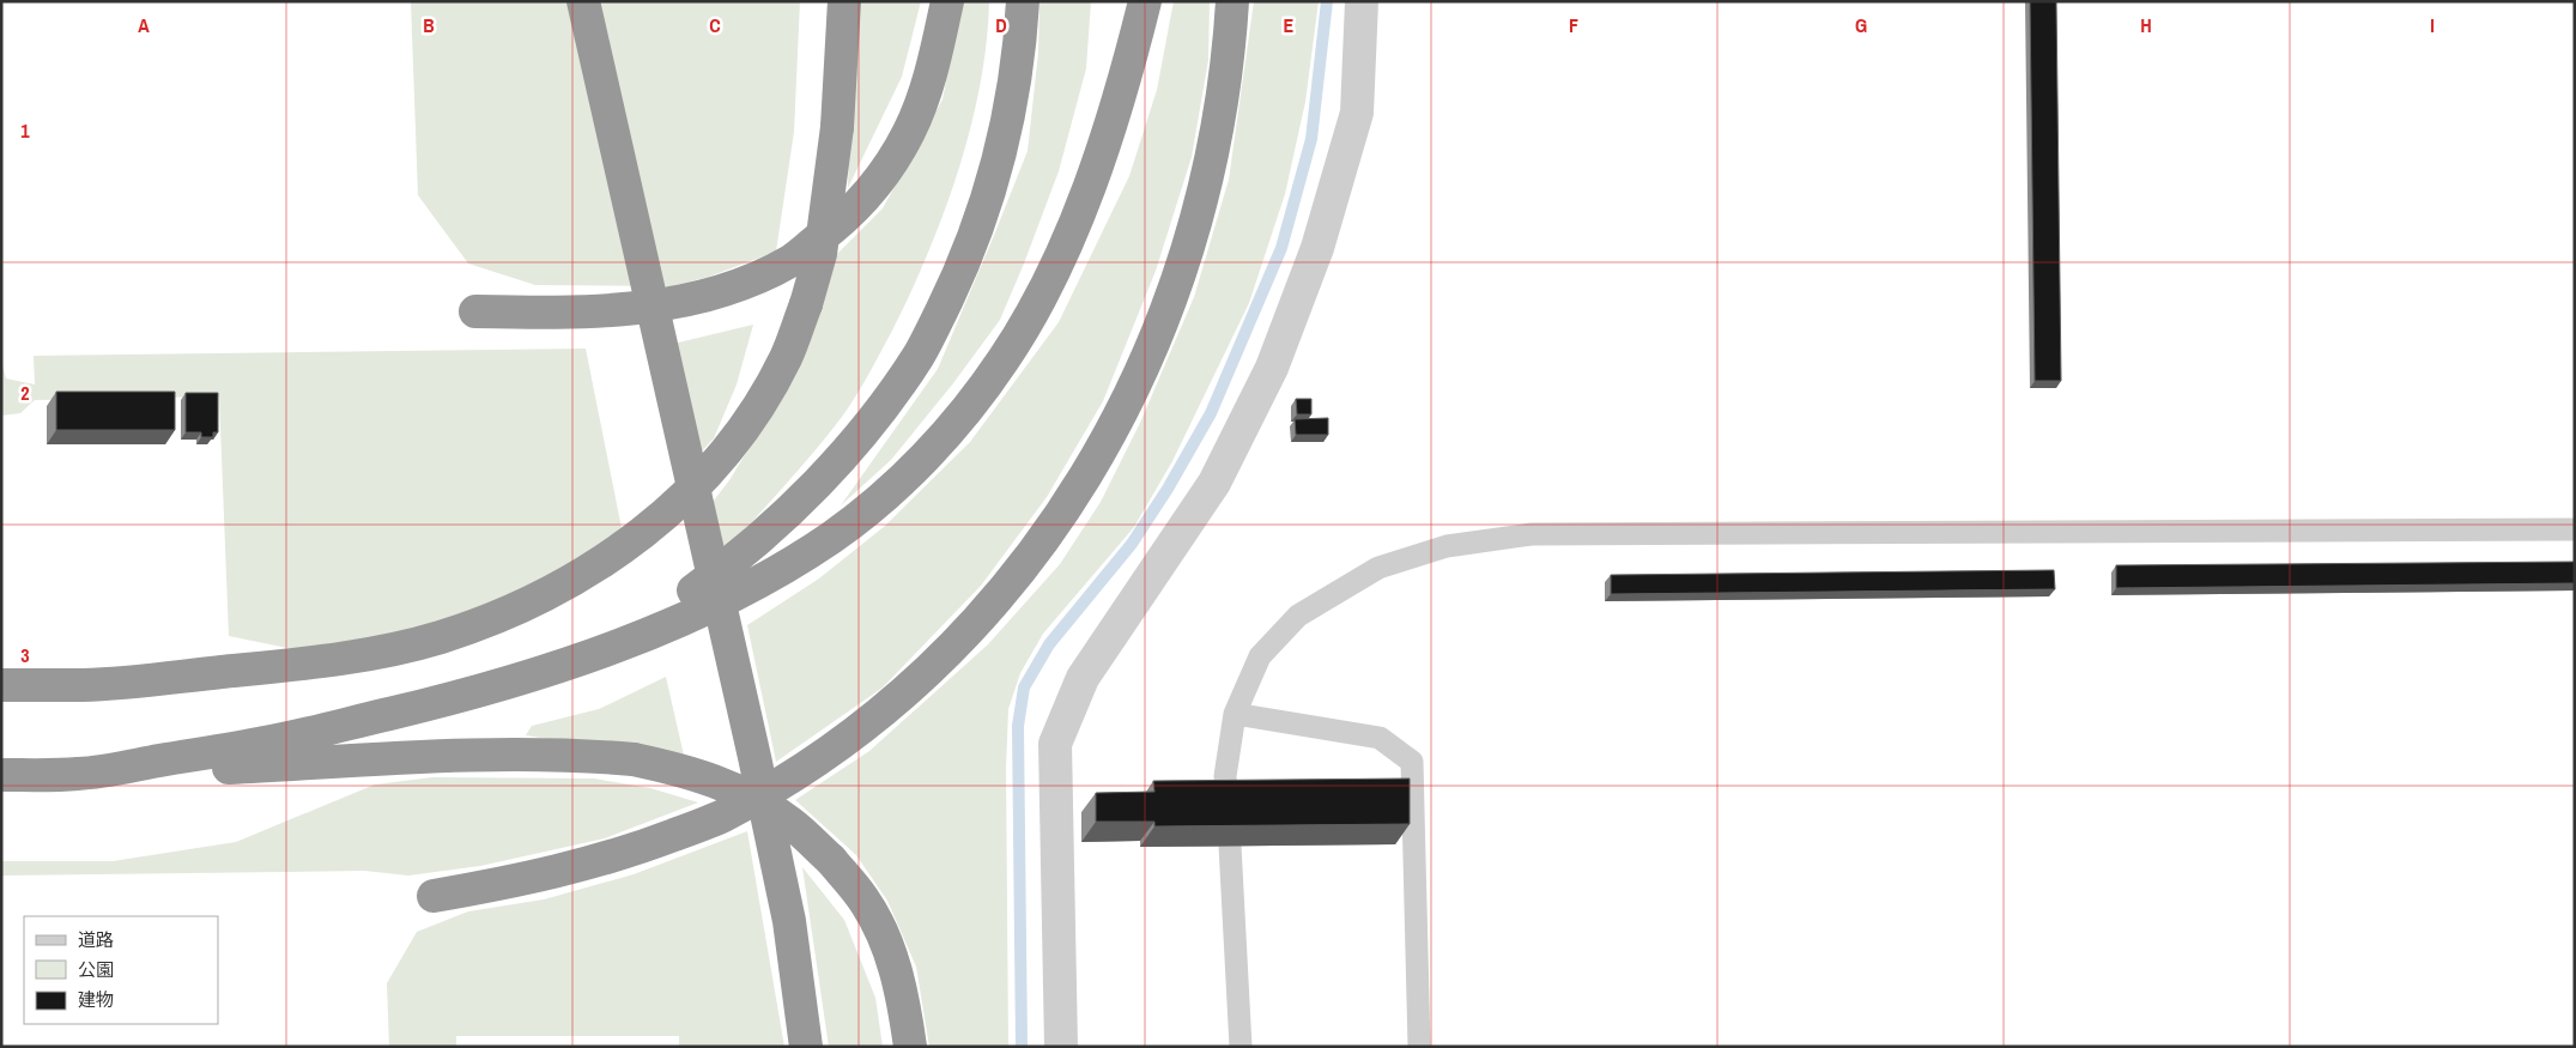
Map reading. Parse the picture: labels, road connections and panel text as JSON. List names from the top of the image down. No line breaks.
{"legend":["道路","公園","建物"],"grid":{"columns":["A","B","C","D","E","F","G","H","I"],"rows":["1","2","3"]}}
